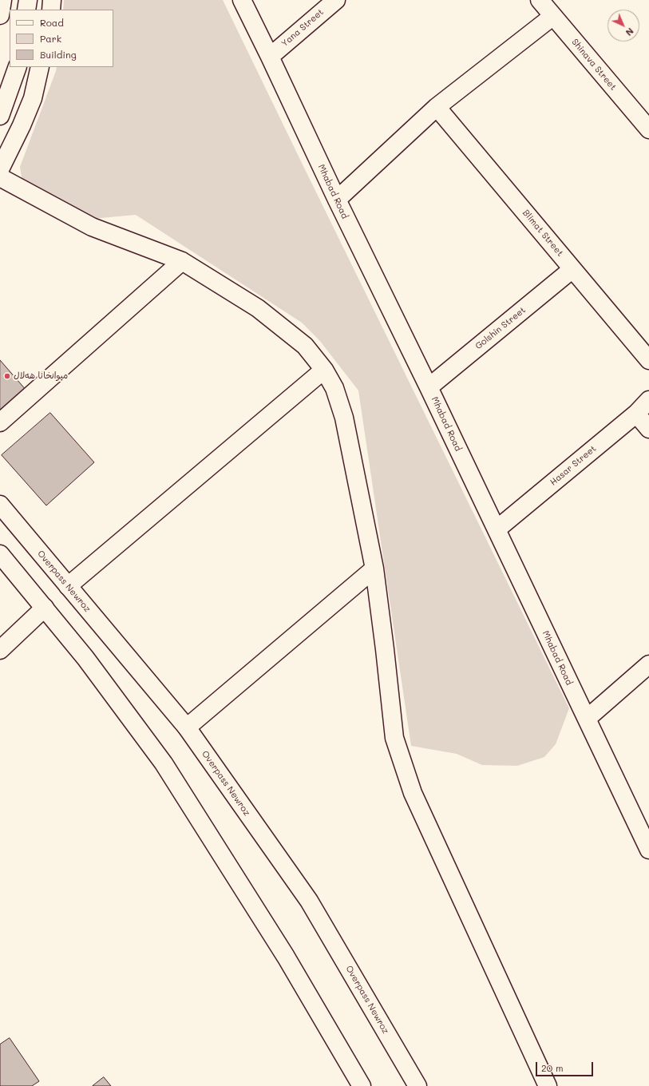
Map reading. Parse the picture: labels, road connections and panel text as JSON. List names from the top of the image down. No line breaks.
{"streets":{"street":["Yana Street","Shinava Street","Mhabad Road","Blimat Street","Golshin Street","Hasar Street","Overpass Newroz"]},"crossings":[["Yana Street","Mhabad Road"],["Mhabad Road","Golshin Street"],["Mhabad Road","Hasar Street"],["Blimat Street","Golshin Street"]],"places":["میوانخانا هەلال"],"legend":["Road","Park","Building"],"scale_bar":"20 m","north":"bottom right"}
